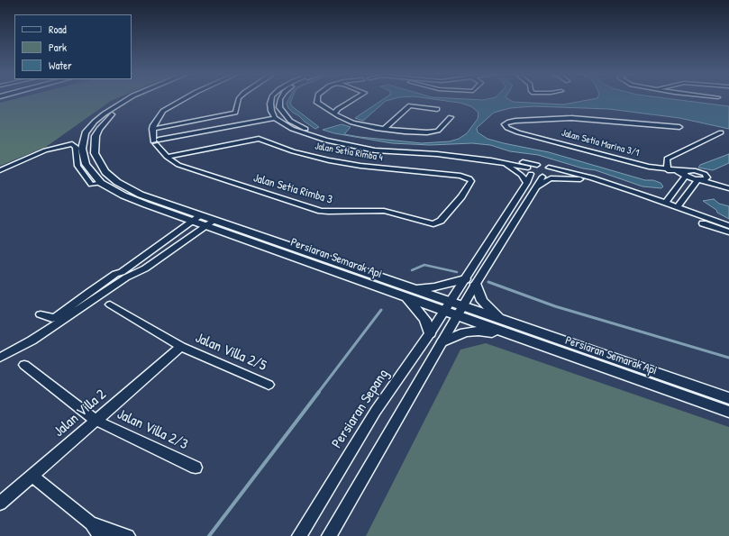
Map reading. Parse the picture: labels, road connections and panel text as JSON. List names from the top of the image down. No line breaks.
{"streets":{"main road":["Persiaran Semarak Api"],"street":["Jalan Setia Marina 3/1","Jalan Setia Rimba 4","Jalan Setia Rimba 3","Jalan Villa 2/5","Persiaran Sepang","Jalan Villa 2","Jalan Villa 2/3"]},"crossings":[["Jalan Setia Rimba 4","Jalan Setia Rimba 3"],["Persiaran Semarak Api","Persiaran Sepang"],["Jalan Villa 2/5","Jalan Villa 2"],["Jalan Villa 2","Jalan Villa 2/3"]],"legend":["Road","Park","Water"]}
